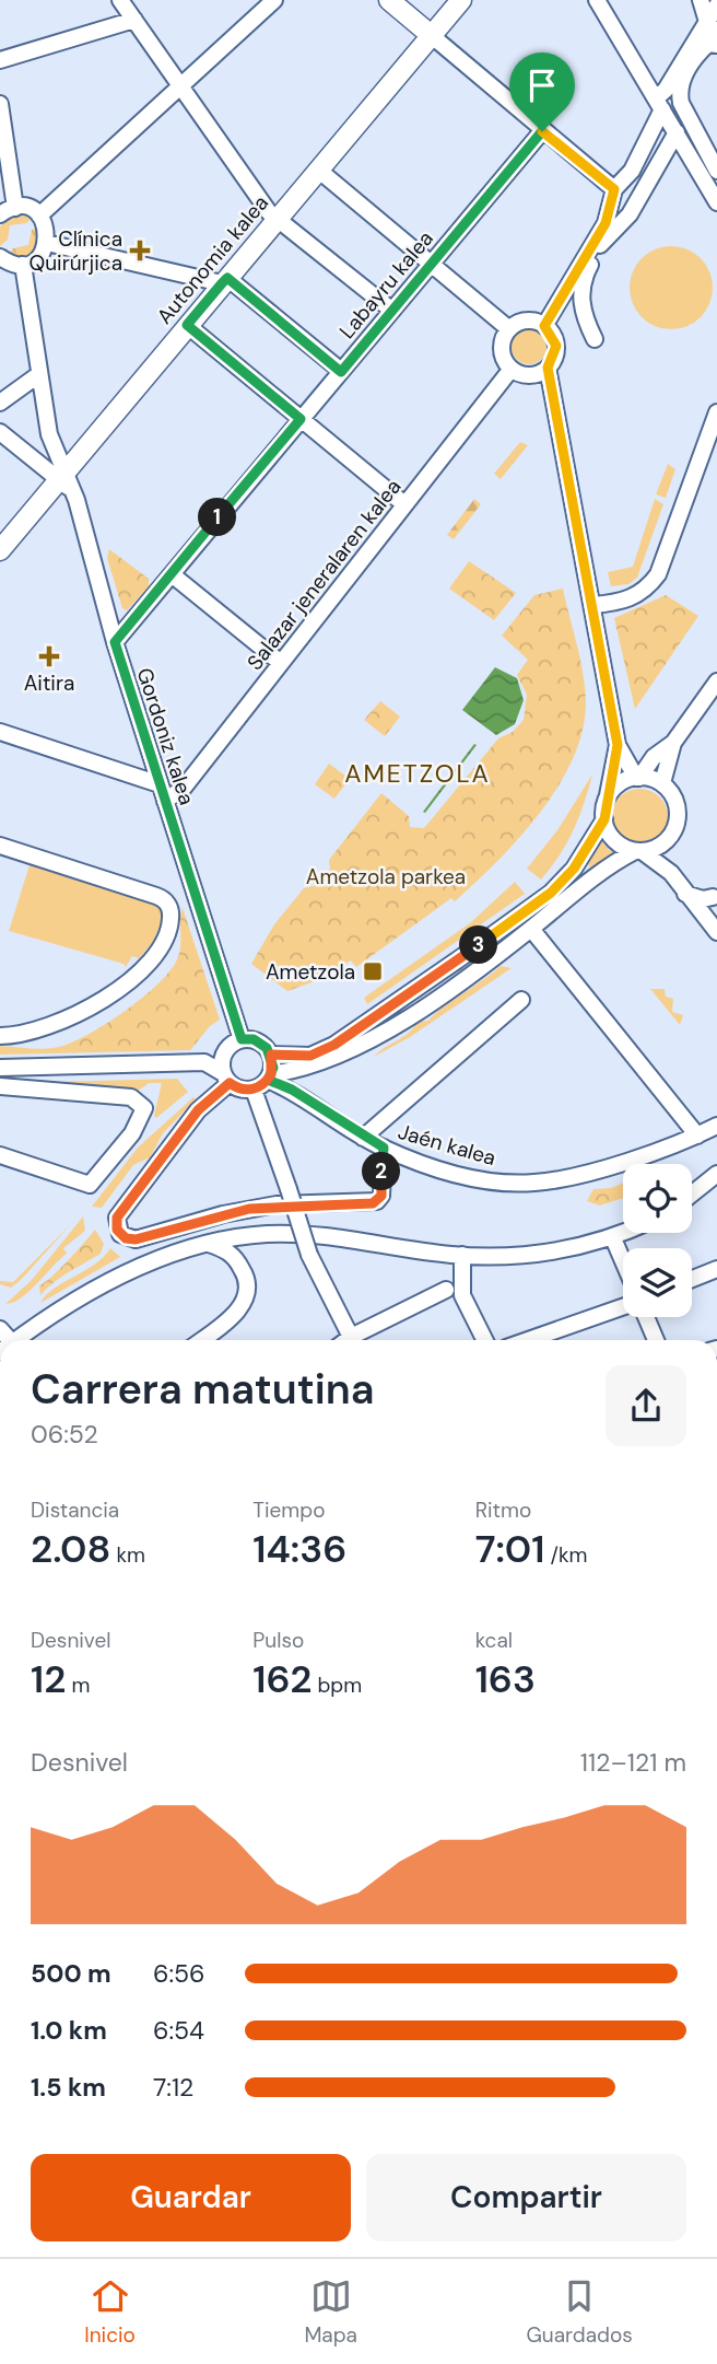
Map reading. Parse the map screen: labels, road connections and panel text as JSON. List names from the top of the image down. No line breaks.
{"streets":{"main road":["Autonomia kalea"],"street":["Labayru kalea","Salazar jeneralaren kalea","Gordoniz kalea","Jaén kalea"]},"crossings":[["Autonomia kalea","Gordoniz kalea"],["Labayru kalea","Gordoniz kalea"],["Salazar jeneralaren kalea","Gordoniz kalea"],["Gordoniz kalea","Jaén kalea"]],"districts":["AMETZOLA"],"parks":["Ametzola parkea"],"places":{"health":["Clínica Quirúrjica","Aitira"],"transit":["Ametzola"]},"page":{"pins":["1","3","2"],"heading":["Carrera matutina","06:52"],"stats":[["Distancia","2.08 km"],["Tiempo","14:36"],["Ritmo","7:01 /km"],["Desnivel","12 m"],["Pulso","162 bpm"],["kcal","163"]],"chart":["Desnivel","112–121 m"],"list":[{"name":"500 m","note":"6:56"},{"name":"1.0 km","note":"6:54"},{"name":"1.5 km","note":"7:12"}],"buttons":["Guardar","Compartir"],"tabs":["Inicio","Mapa","Guardados"]}}
